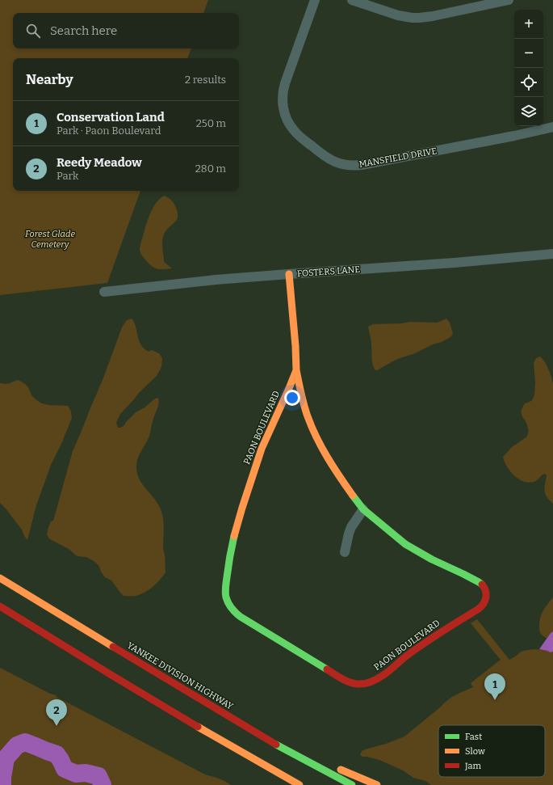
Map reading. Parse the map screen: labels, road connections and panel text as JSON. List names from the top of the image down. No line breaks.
{"streets":{"main road":["PAON BOULEVARD","YANKEE DIVISION HIGHWAY"],"street":["MANSFIELD DRIVE","FOSTERS LANE"]},"crossings":[["FOSTERS LANE","PAON BOULEVARD"]],"parks":["Forest Glade Cemetery"],"legend":["Fast","Slow","Jam"],"page":{"map_buttons":["+","−"],"search":"Search here","heading":["Nearby","2 results"],"list":[{"mark":"1","name":"Conservation Land","note":"Park · Paon Boulevard","value":"250 m"},{"mark":"2","name":"Reedy Meadow","note":"Park","value":"280 m"}],"pins":["1","2"]}}
